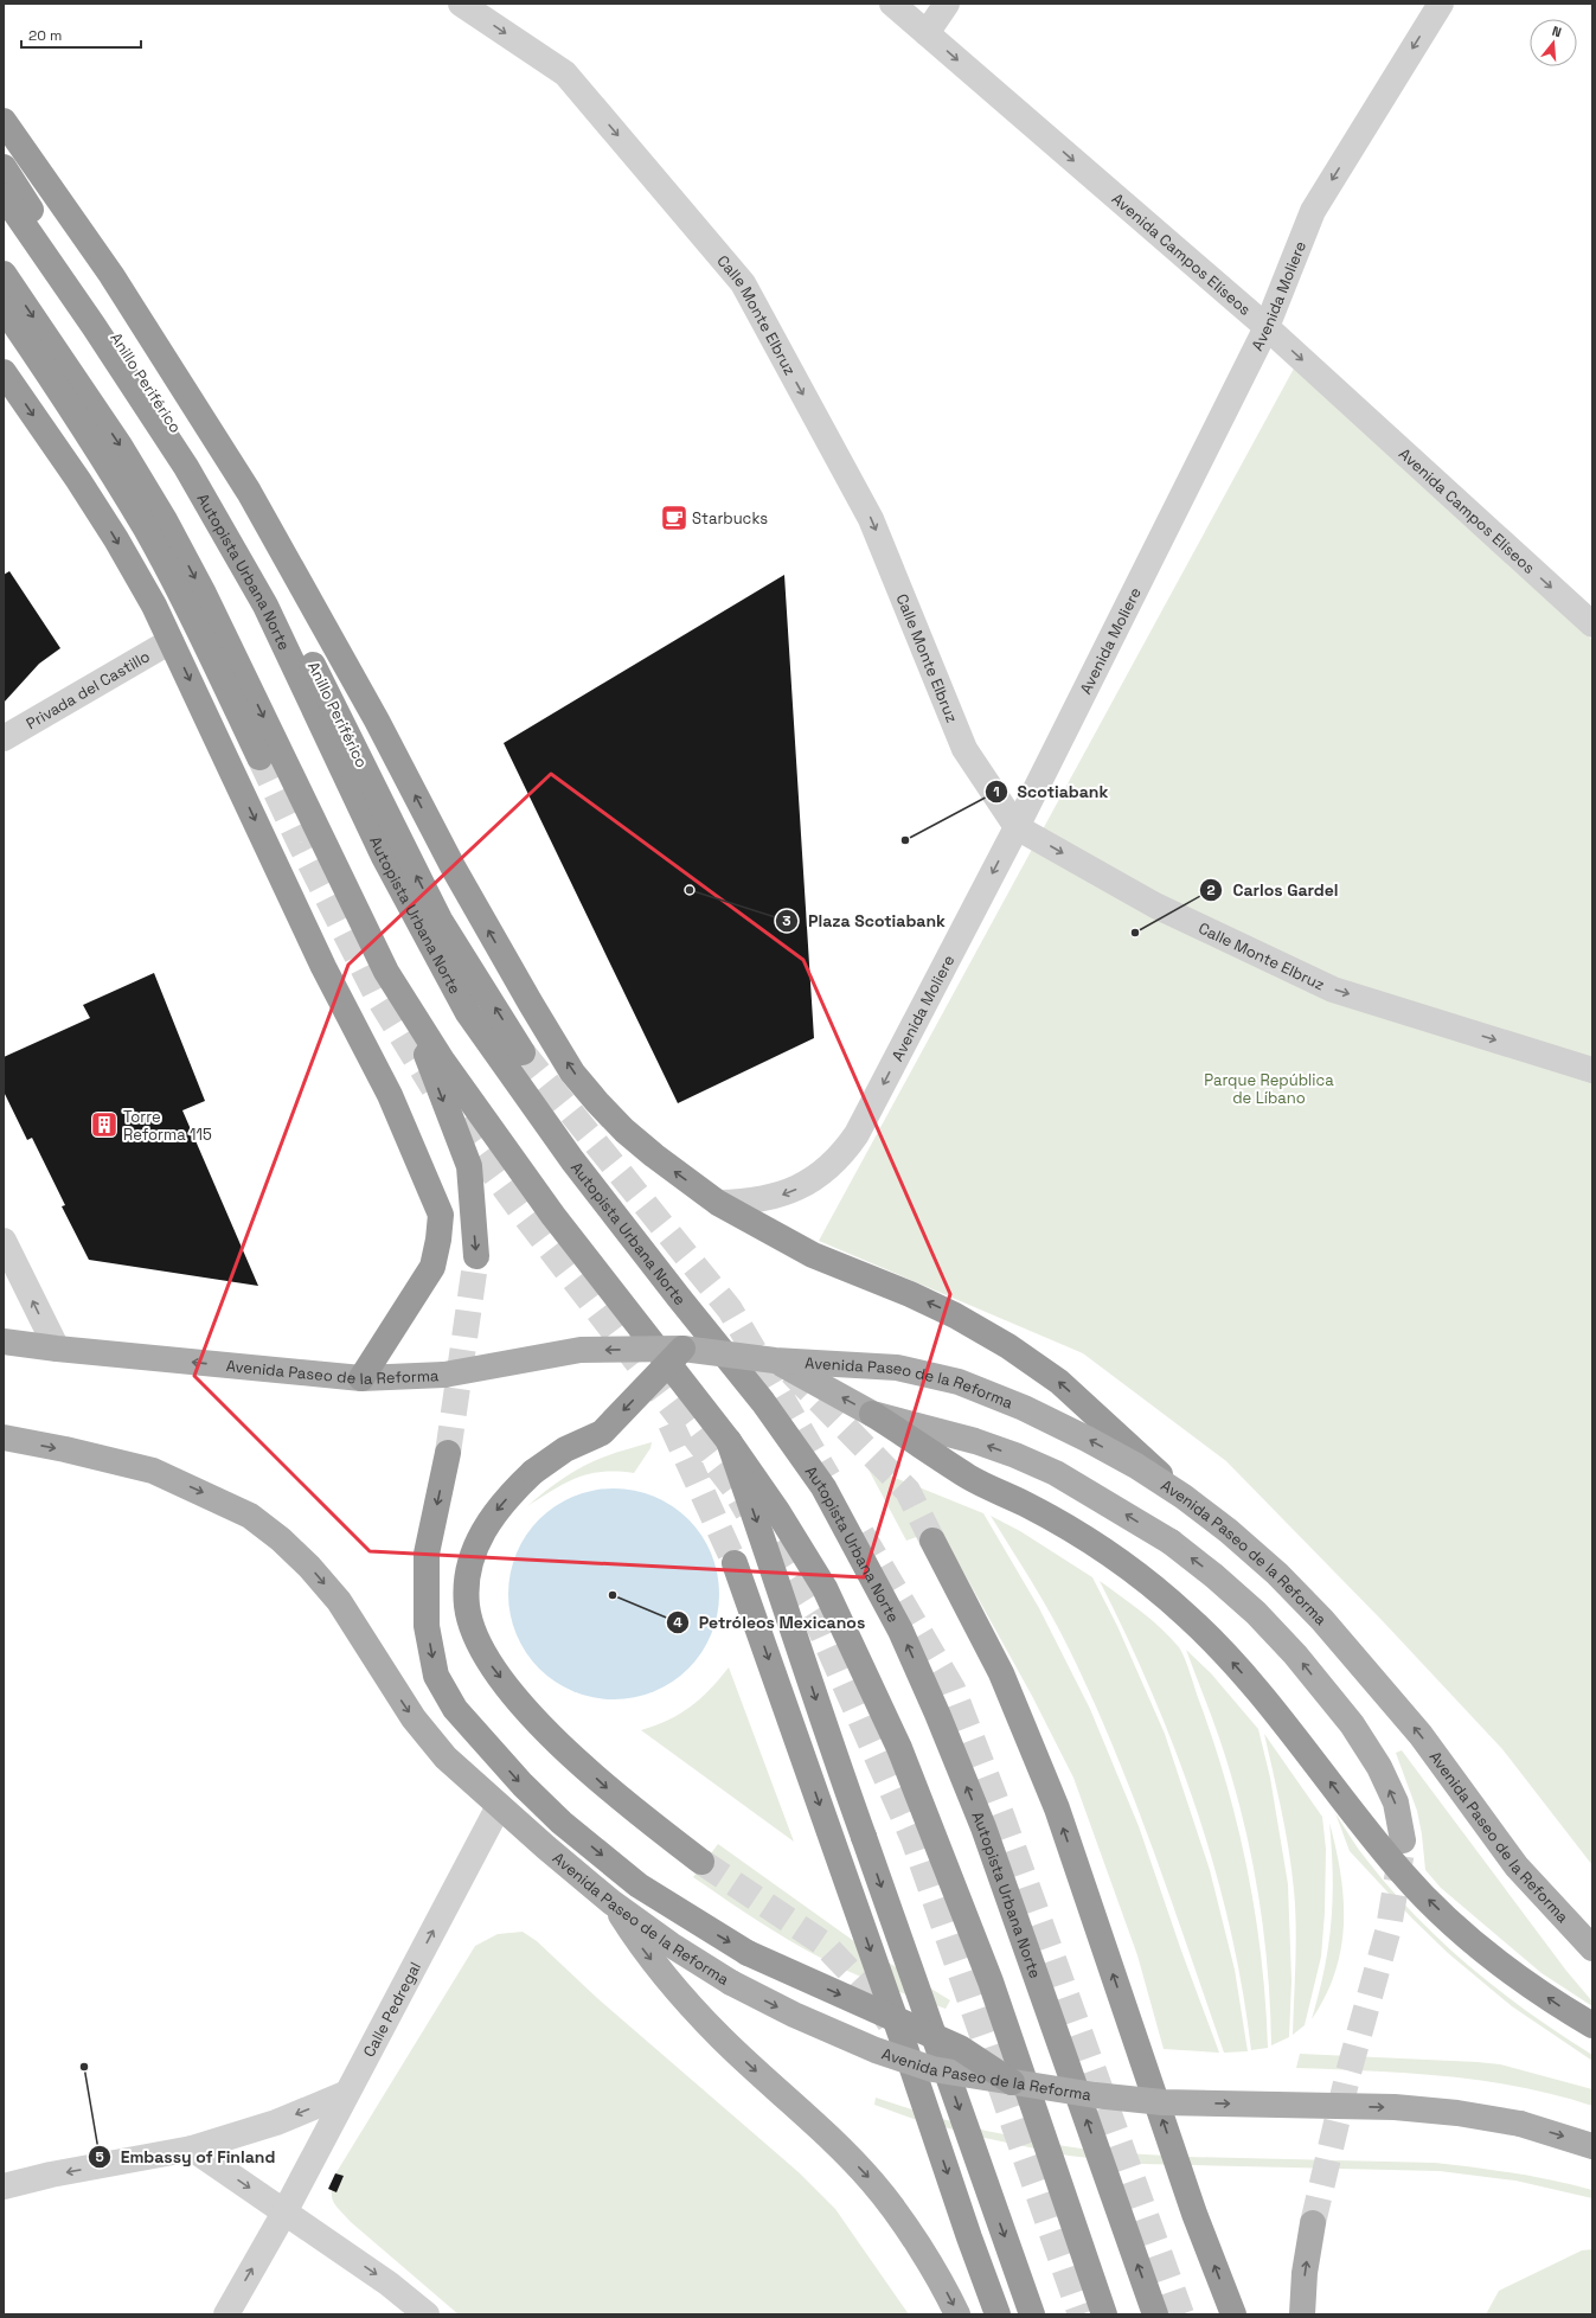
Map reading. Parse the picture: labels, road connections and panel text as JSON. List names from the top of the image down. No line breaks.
{"streets":{"highway":["Anillo Periférico","Autopista Urbana Norte"],"main road":["Avenida Paseo de la Reforma"],"street":["Avenida Campos Elíseos","Avenida Moliere","Calle Monte Elbruz","Privada del Castillo","Calle Pedregal"]},"crossings":[["Avenida Campos Elíseos","Avenida Moliere"],["Avenida Moliere","Calle Monte Elbruz"],["Avenida Paseo de la Reforma","Calle Pedregal"]],"one_way":["Avenida Campos Elíseos","Avenida Moliere","Calle Monte Elbruz","Calle Pedregal"],"parks":["Parque República de Líbano"],"places":{"cafe":["Starbucks"],"other":["Scotiabank","Plaza Scotiabank","Carlos Gardel","Petróleos Mexicanos","Embassy of Finland"],"building":["Torre Reforma 115"]},"scale_bar":"20 m","north":"top"}
